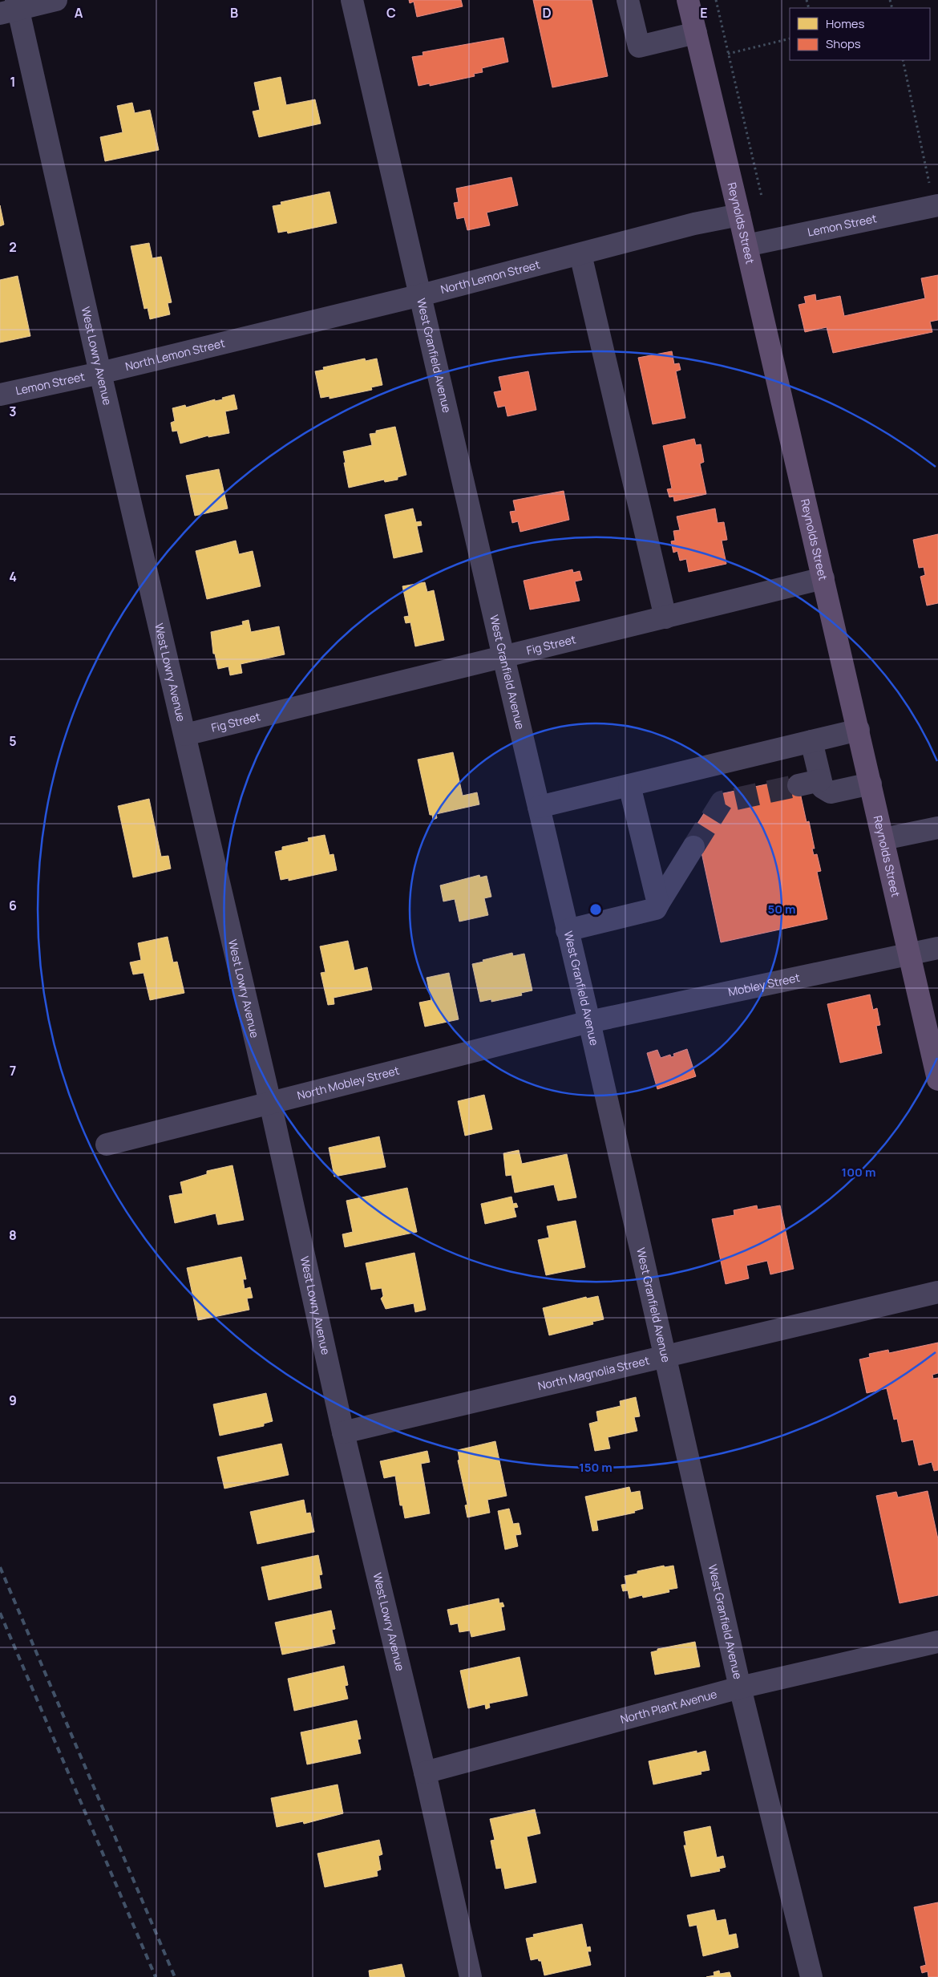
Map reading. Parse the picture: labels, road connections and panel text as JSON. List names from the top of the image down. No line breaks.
{"streets":{"main road":["Reynolds Street"],"street":["Lemon Street","North Lemon Street","West Lowry Avenue","West Granfield Avenue","Fig Street","Mobley Street","North Mobley Street","North Magnolia Street","North Plant Avenue"]},"crossings":[["Reynolds Street","Lemon Street"],["Reynolds Street","North Lemon Street"],["Reynolds Street","Fig Street"],["Reynolds Street","Mobley Street"],["Lemon Street","North Lemon Street"],["Lemon Street","West Lowry Avenue"],["North Lemon Street","West Lowry Avenue"],["North Lemon Street","West Granfield Avenue"],["West Lowry Avenue","Fig Street"],["West Lowry Avenue","North Mobley Street"],["West Lowry Avenue","North Magnolia Street"],["West Lowry Avenue","North Plant Avenue"],["West Granfield Avenue","Fig Street"],["West Granfield Avenue","Mobley Street"],["West Granfield Avenue","North Mobley Street"],["West Granfield Avenue","North Magnolia Street"],["West Granfield Avenue","North Plant Avenue"],["Mobley Street","North Mobley Street"]],"legend":["Homes","Shops"],"grid":{"columns":["A","B","C","D","E"],"rows":["1","2","3","4","5","6","7","8","9"]},"rings":["50 m","100 m","150 m"]}
